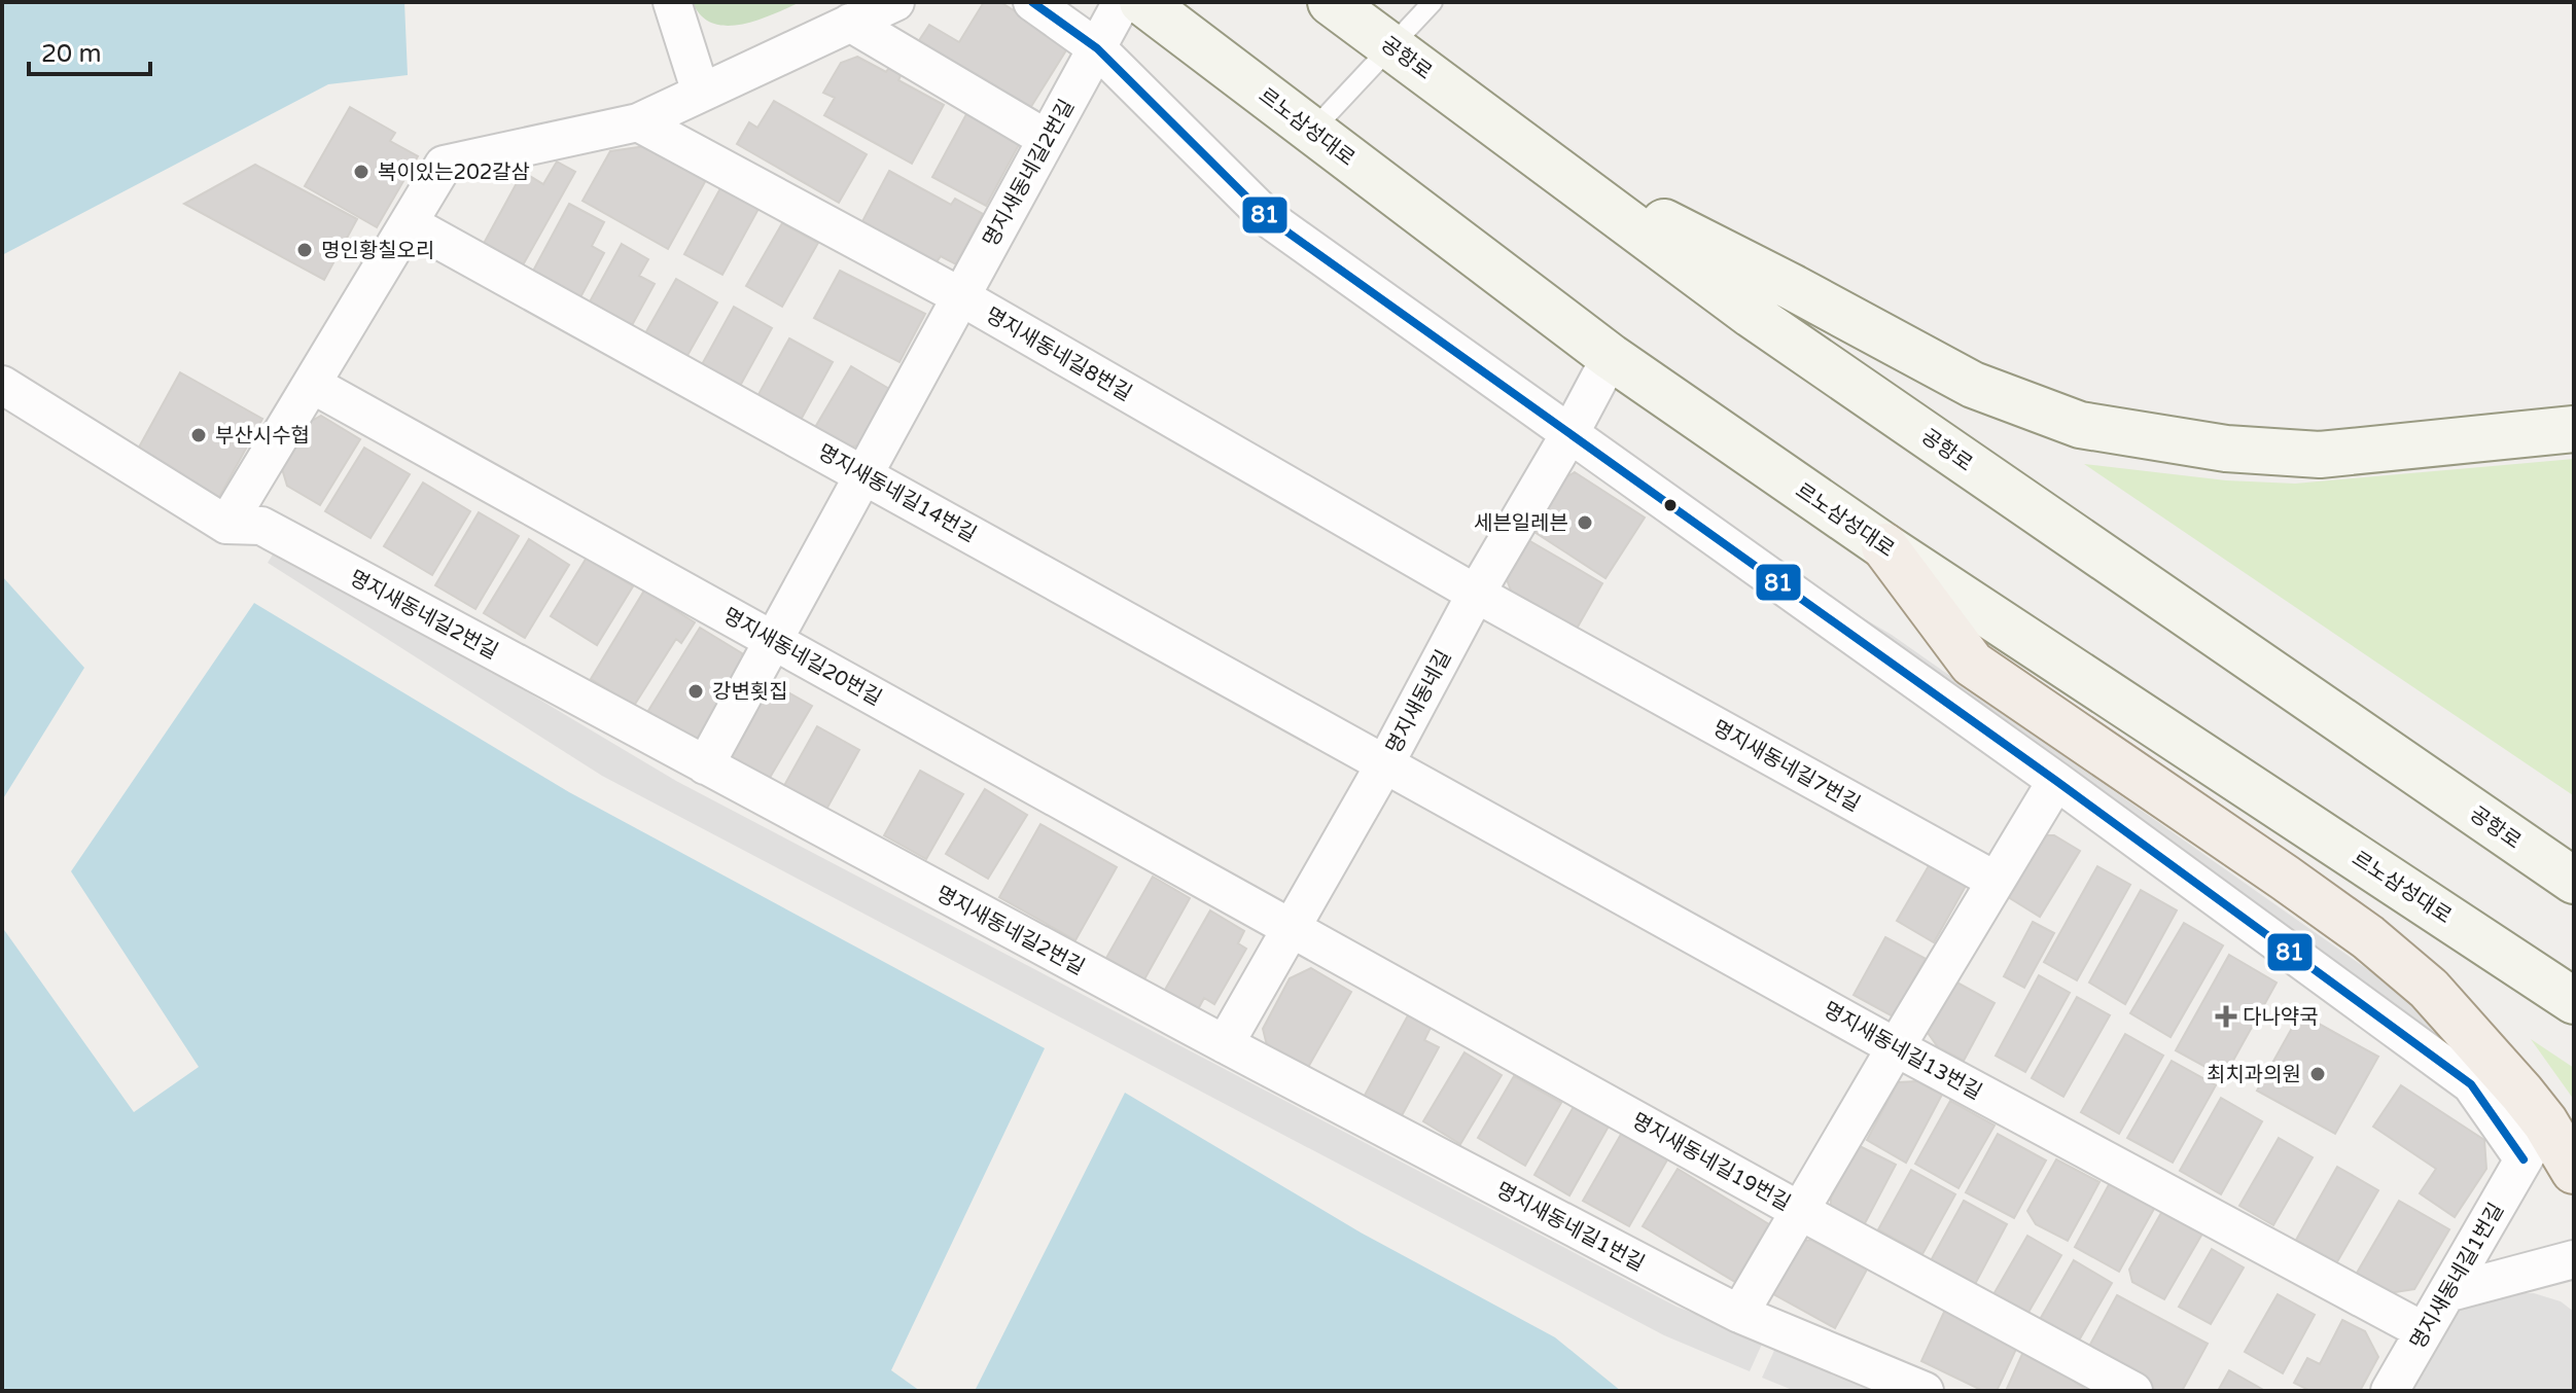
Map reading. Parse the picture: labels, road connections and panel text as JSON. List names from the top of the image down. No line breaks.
{"streets":{"main road":["공항로","르노삼성대로"],"street":["명지새동네길2번길","명지새동네길8번길","명지새동네길14번길","명지새동네길20번길","명지새동네길","명지새동네길7번길","명지새동네길13번길","명지새동네길19번길","명지새동네길1번길"]},"crossings":[["르노삼성대로","명지새동네길"],["명지새동네길2번길","명지새동네길8번길"],["명지새동네길2번길","명지새동네길14번길"],["명지새동네길2번길","명지새동네길20번길"],["명지새동네길2번길","명지새동네길"],["명지새동네길2번길","명지새동네길1번길"],["명지새동네길8번길","명지새동네길"],["명지새동네길8번길","명지새동네길7번길"],["명지새동네길14번길","명지새동네길"],["명지새동네길14번길","명지새동네길13번길"],["명지새동네길20번길","명지새동네길"],["명지새동네길20번길","명지새동네길19번길"],["명지새동네길","명지새동네길7번길"],["명지새동네길","명지새동네길13번길"],["명지새동네길","명지새동네길19번길"],["명지새동네길","명지새동네길1번길"],["명지새동네길13번길","명지새동네길1번길"]],"places":{"other":["복이있는202갈삼","명인황칠오리","부산시수협","세븐일레븐","강변횟집","최치과의원"],"health":["다나약국"]},"lines":["transit line 81"],"scale_bar":"20 m"}
